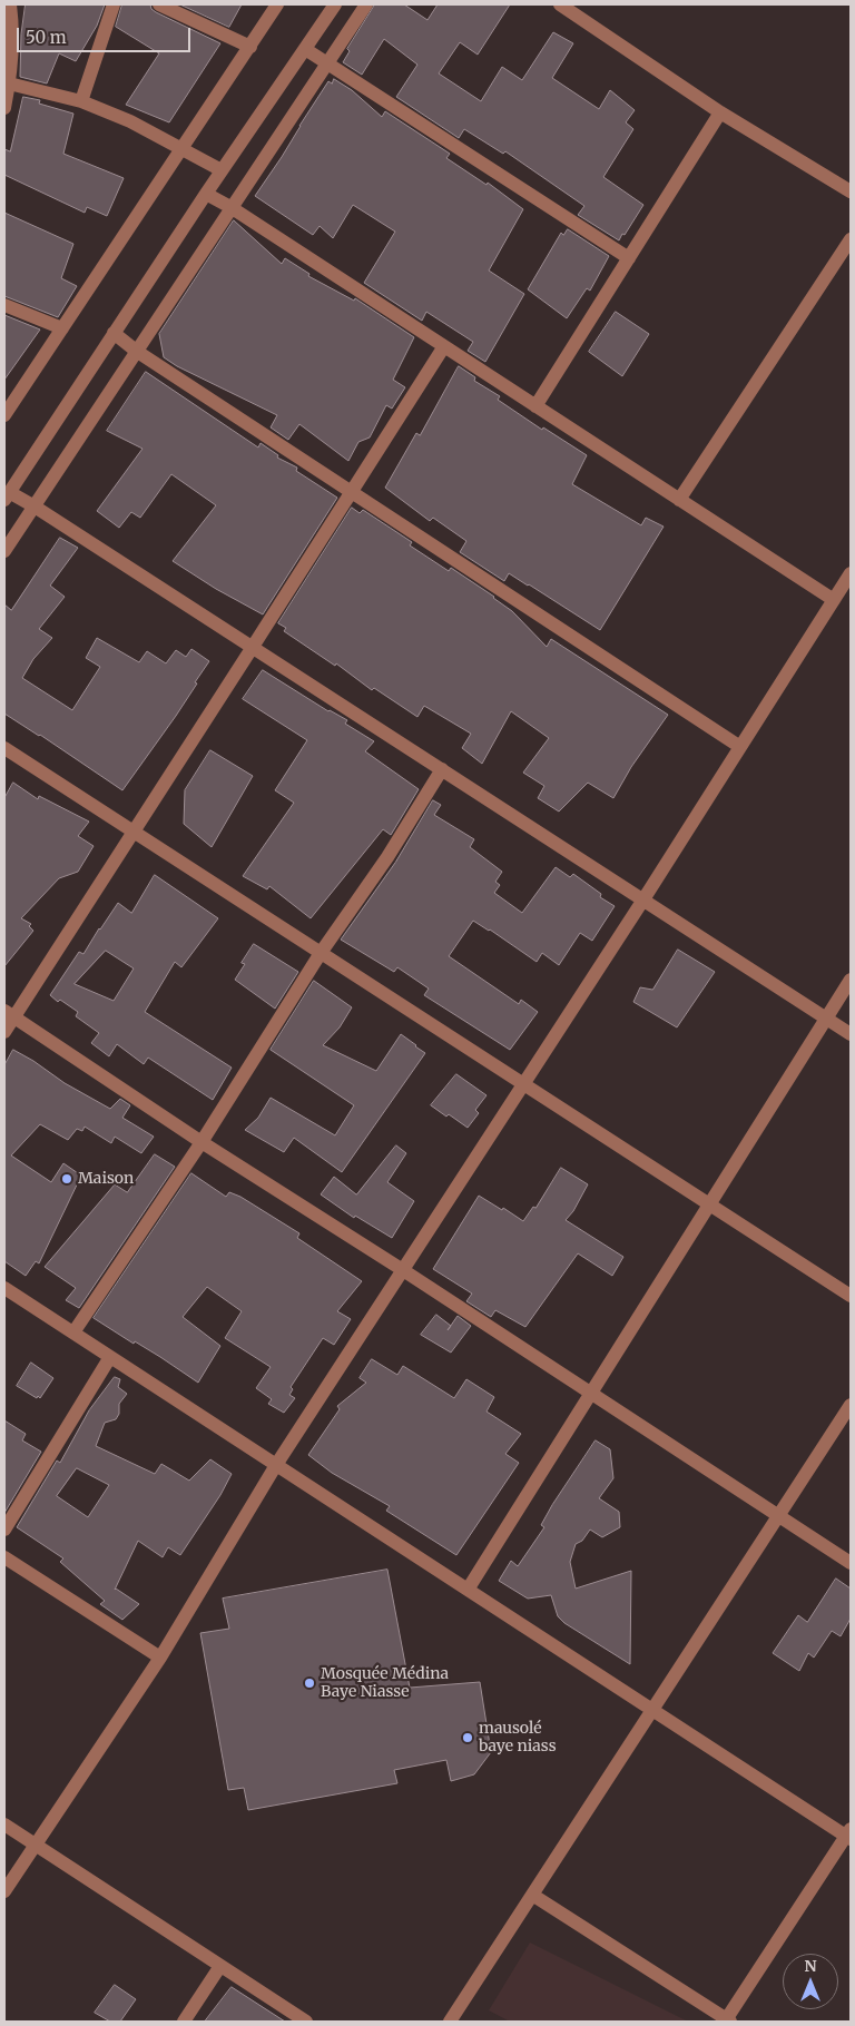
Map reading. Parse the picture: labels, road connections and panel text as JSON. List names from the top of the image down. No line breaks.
{"places":["Maison","Mosquée Médina Baye Niasse","mausolé baye niass"],"scale_bar":"50 m","north":"top"}
